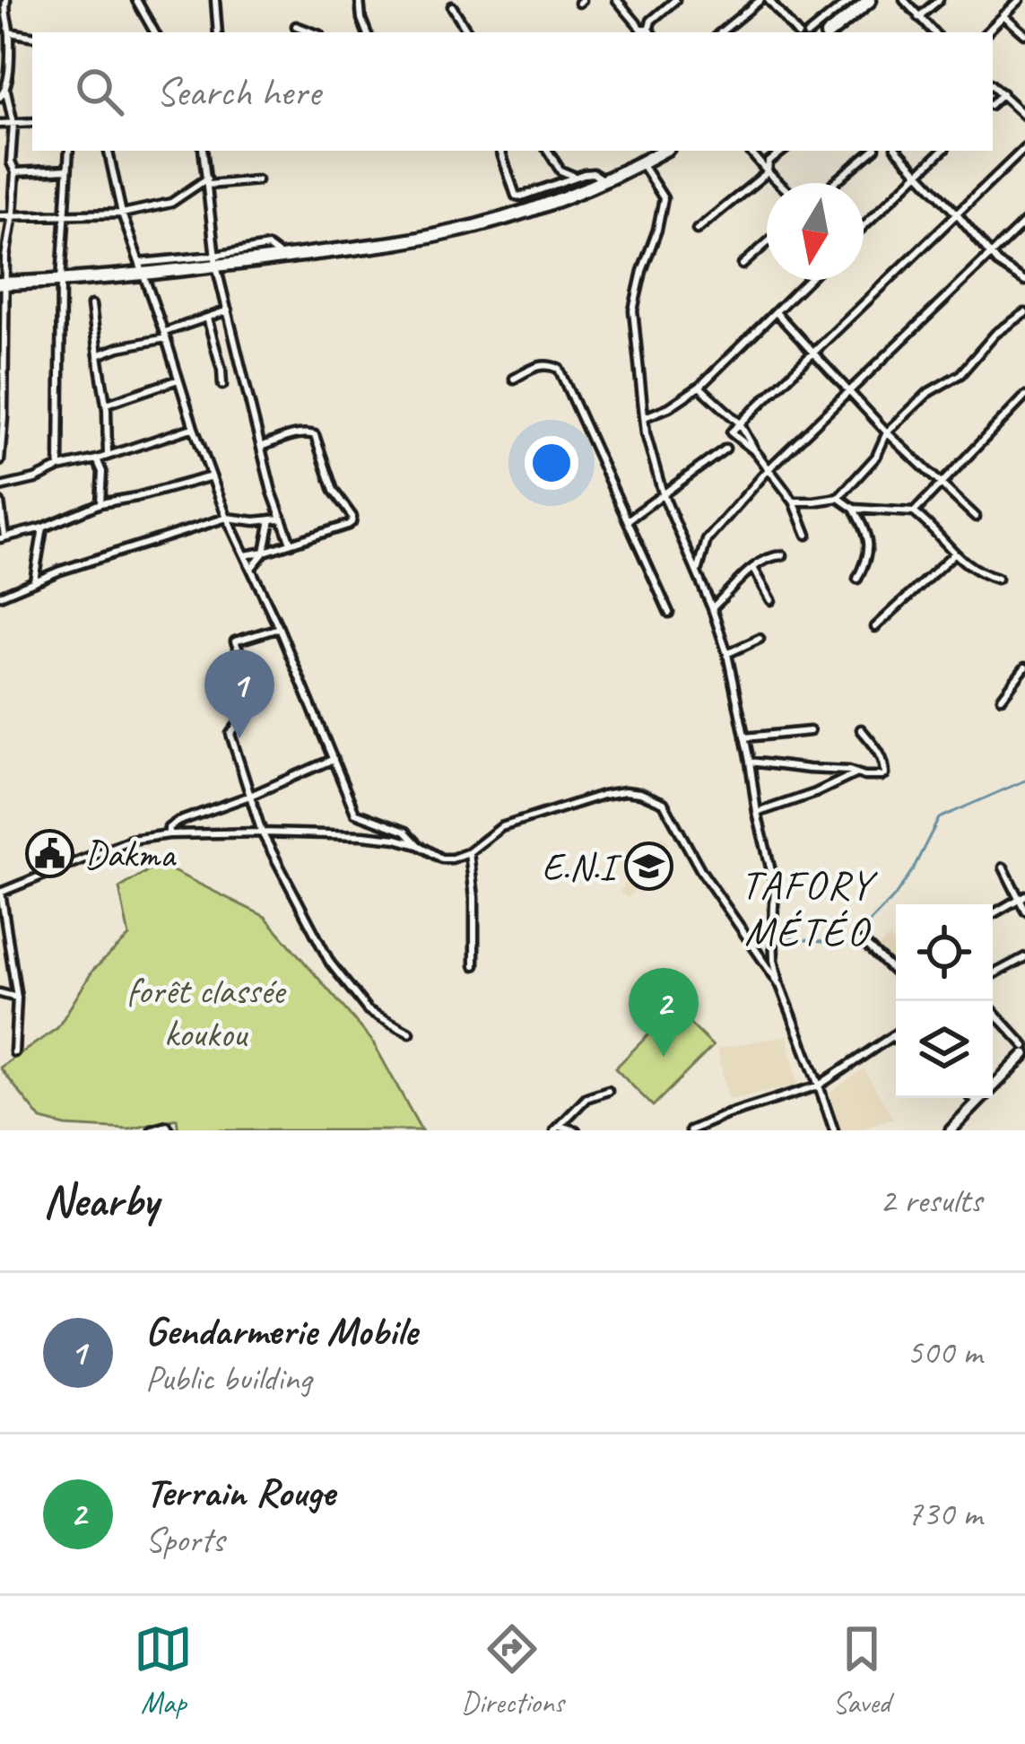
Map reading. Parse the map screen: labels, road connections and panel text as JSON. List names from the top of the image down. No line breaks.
{"districts":["TAFORY MÉTÉO"],"parks":["forêt classée koukou"],"places":{"public building":["Dakma"],"school or university":["E.N.I"]},"north":"bottom","page":{"search":"Search here","pins":["1","2"],"heading":["Nearby","2 results"],"list":[{"mark":"1","name":"Gendarmerie Mobile","note":"Public building","value":"500 m"},{"mark":"2","name":"Terrain Rouge","note":"Sports","value":"730 m"}],"nav":["Map","Directions","Saved"]}}
